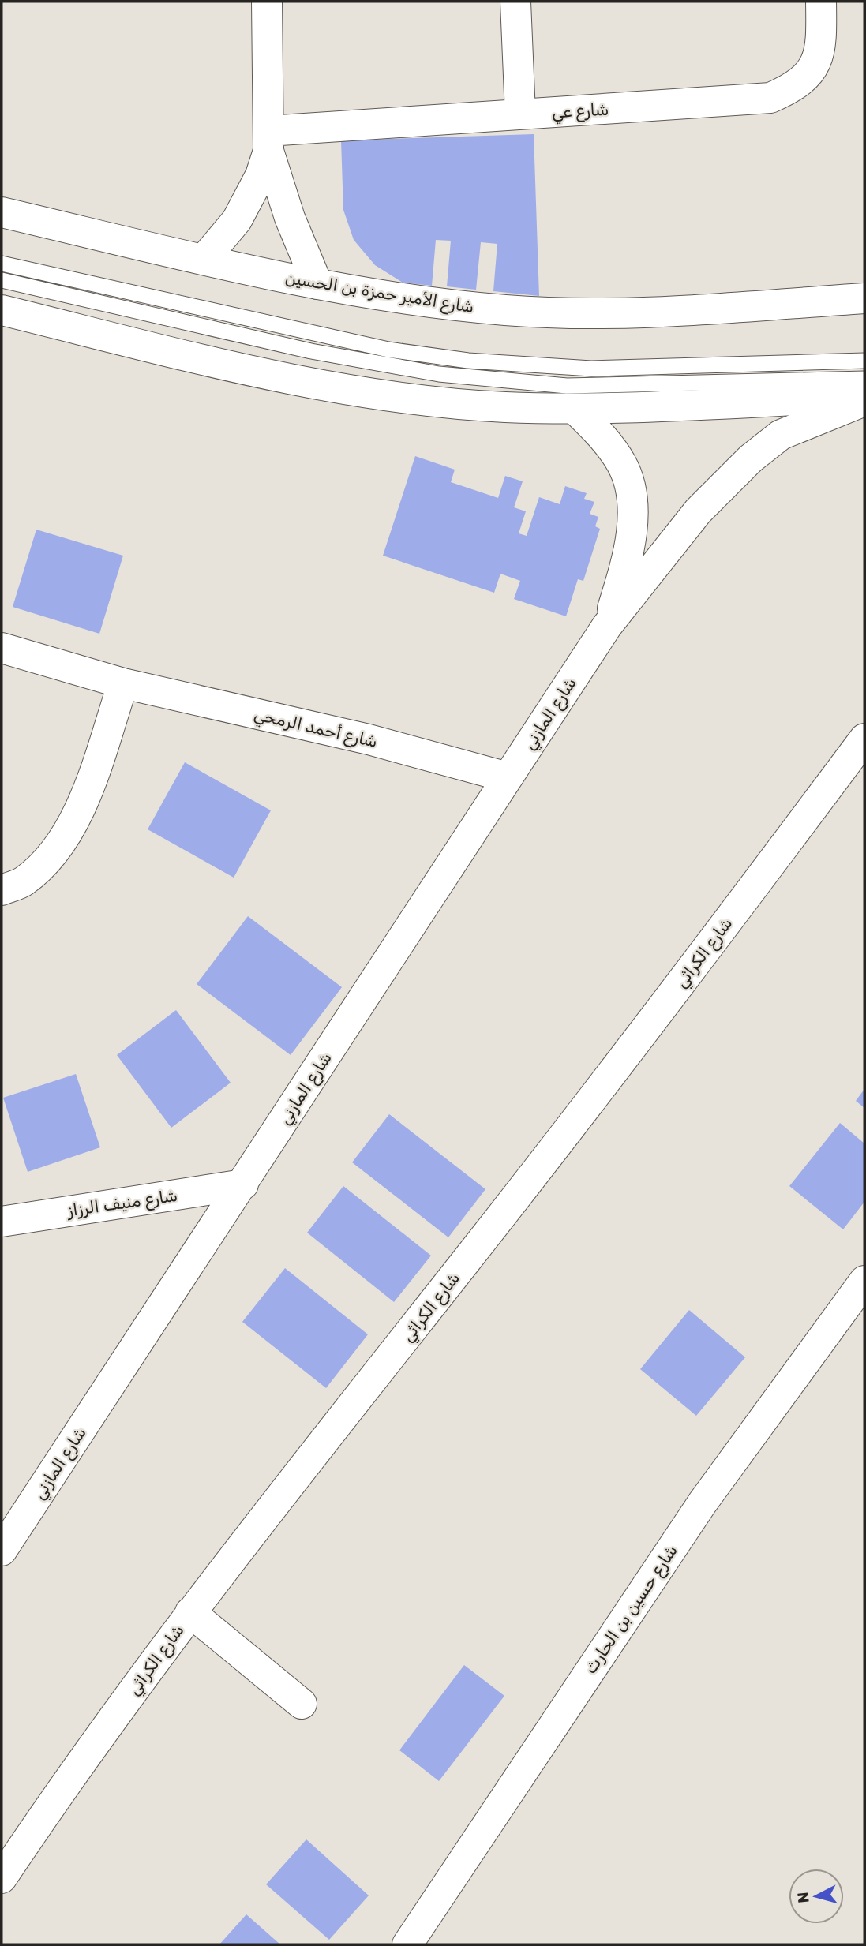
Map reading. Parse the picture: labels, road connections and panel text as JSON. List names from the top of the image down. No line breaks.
{"streets":{"street":["شارع عي","شارع الأمير حمزة بن الحسين","شارع المازني","شارع أحمد الرمحي","شارع الكراثي","شارع منيف الرزاز","شارع حسين بن الحارث"]},"crossings":[["شارع المازني","شارع أحمد الرمحي"],["شارع المازني","شارع منيف الرزاز"]],"north":"left"}
